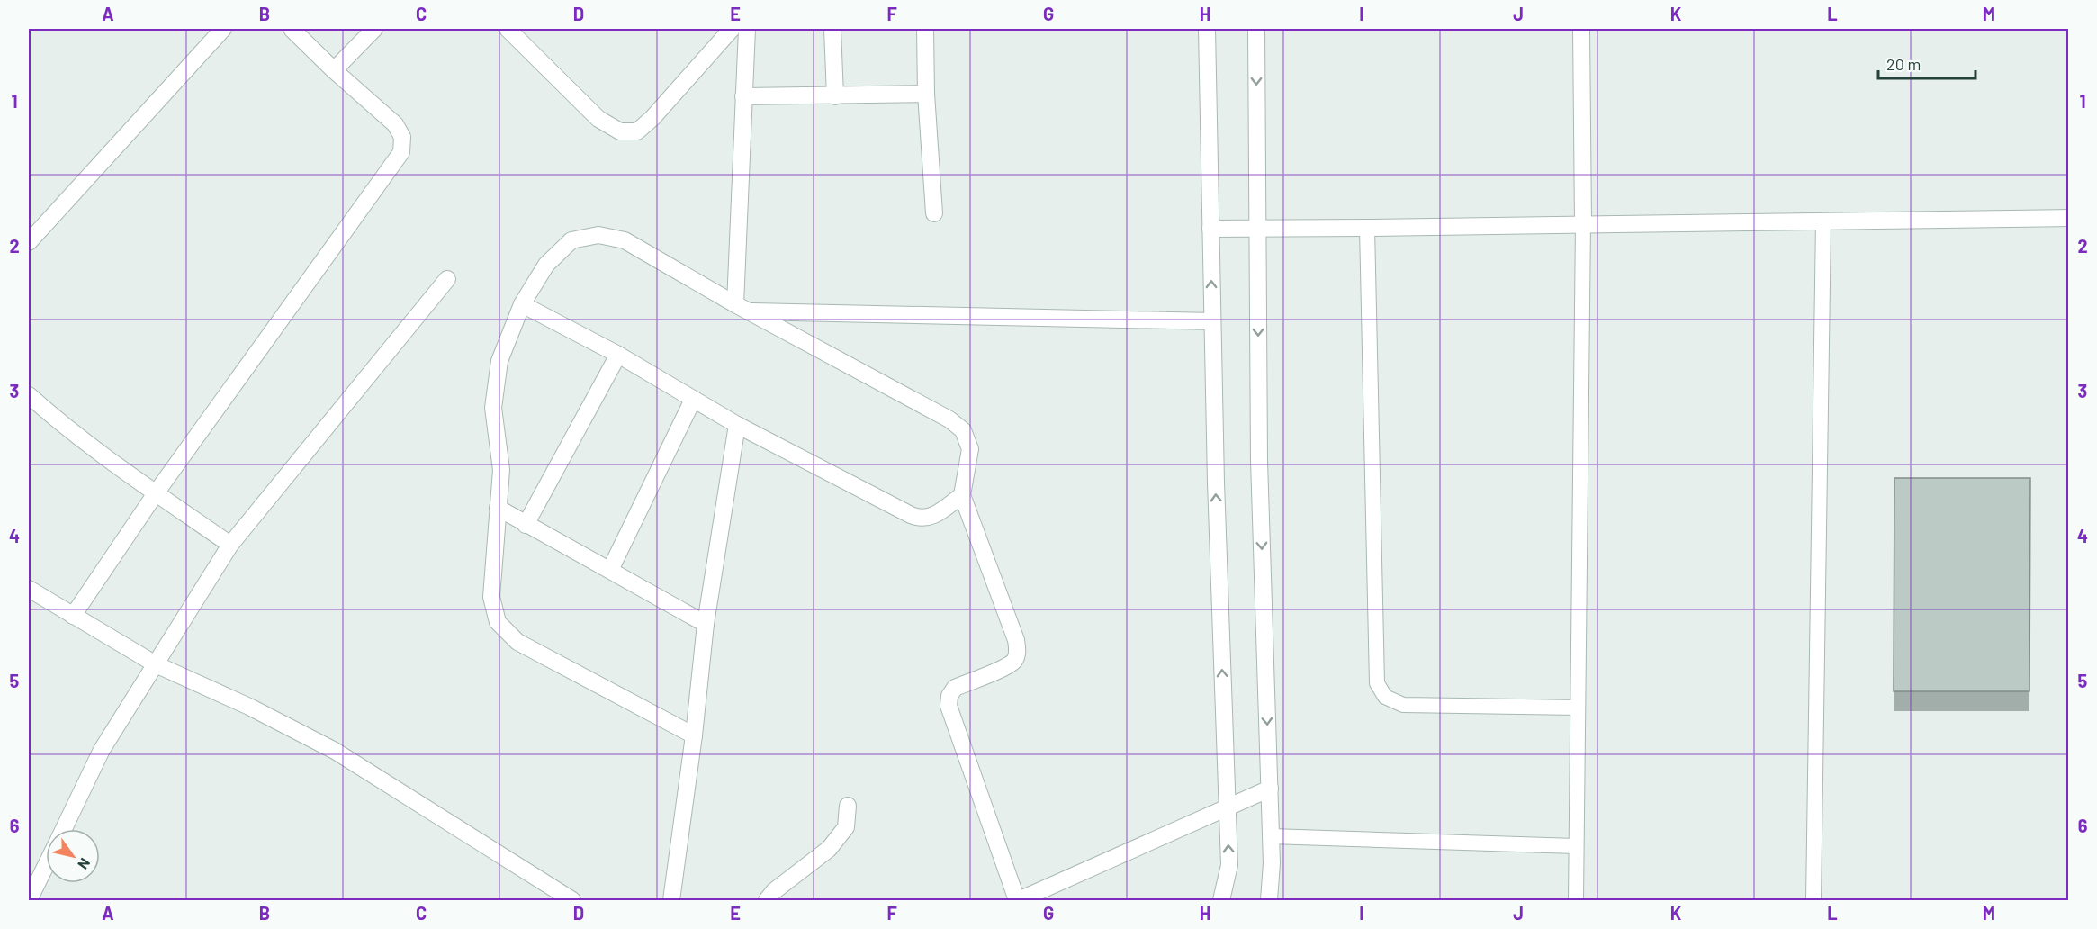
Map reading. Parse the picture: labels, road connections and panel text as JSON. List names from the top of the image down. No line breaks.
{"scale_bar":"20 m","north":"bottom right","grid":{"columns":["A","B","C","D","E","F","G","H","I","J","K","L","M"],"rows":["1","2","3","4","5","6"]}}
